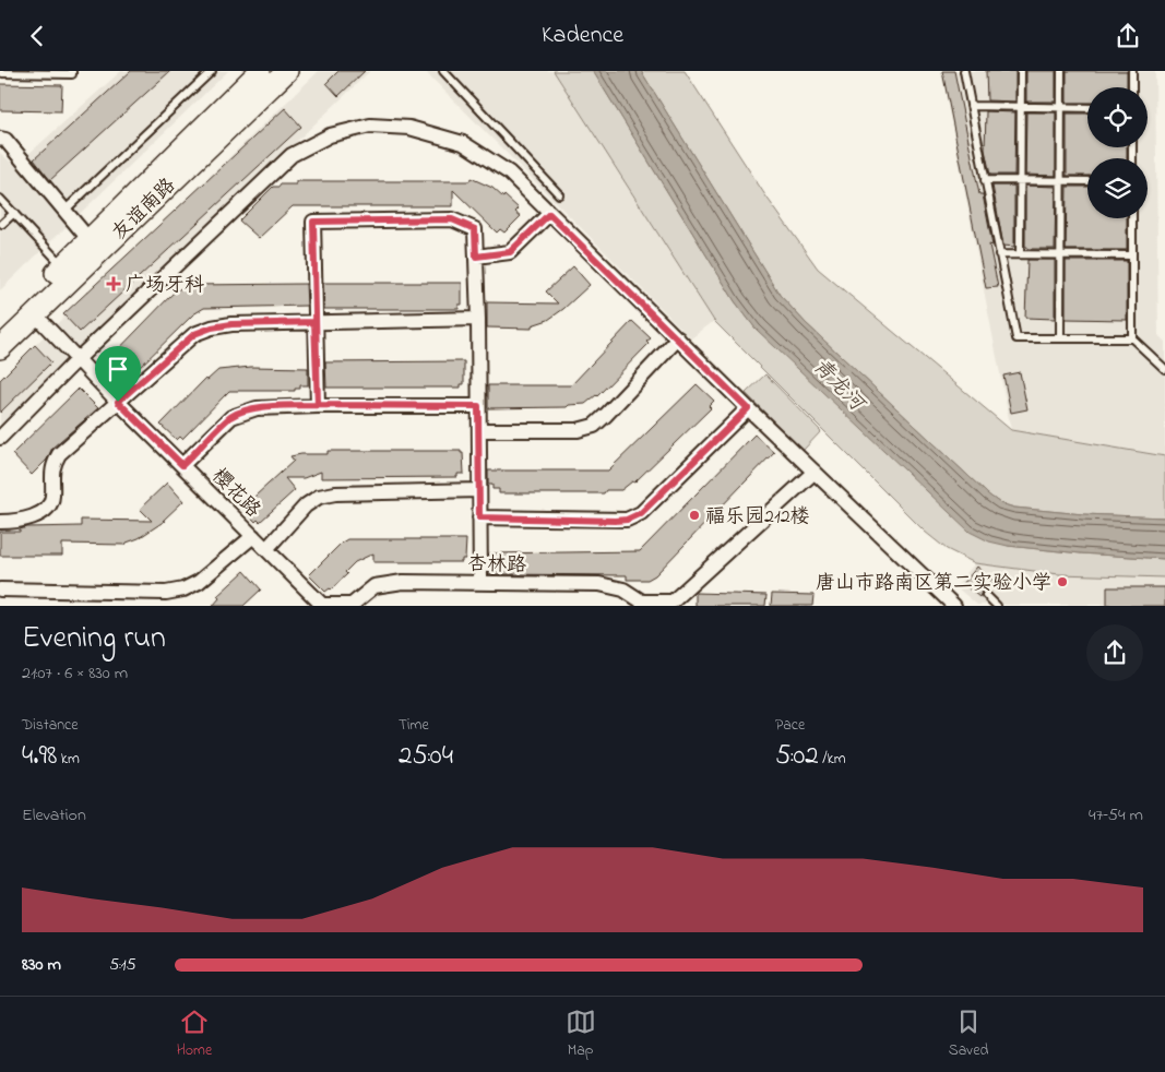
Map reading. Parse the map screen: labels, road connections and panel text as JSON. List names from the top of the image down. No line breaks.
{"streets":{"main road":["友谊南路"],"street":["樱花路","杏林路"]},"crossings":[["友谊南路","樱花路"]],"water":["青龙河"],"places":{"health":["广场牙科"],"other":["福乐园212楼","唐山市路南区第二实验小学"]},"page":{"header":"Kadence","heading":["Evening run","21:07 · 6 × 830 m"],"stats":[["Distance","4.98 km"],["Time","25:04"],["Pace","5:02 /km"]],"chart":["Elevation","47–54 m"],"list":[{"name":"830 m","note":"5:15"}],"tabs":["Home","Map","Saved"]}}
